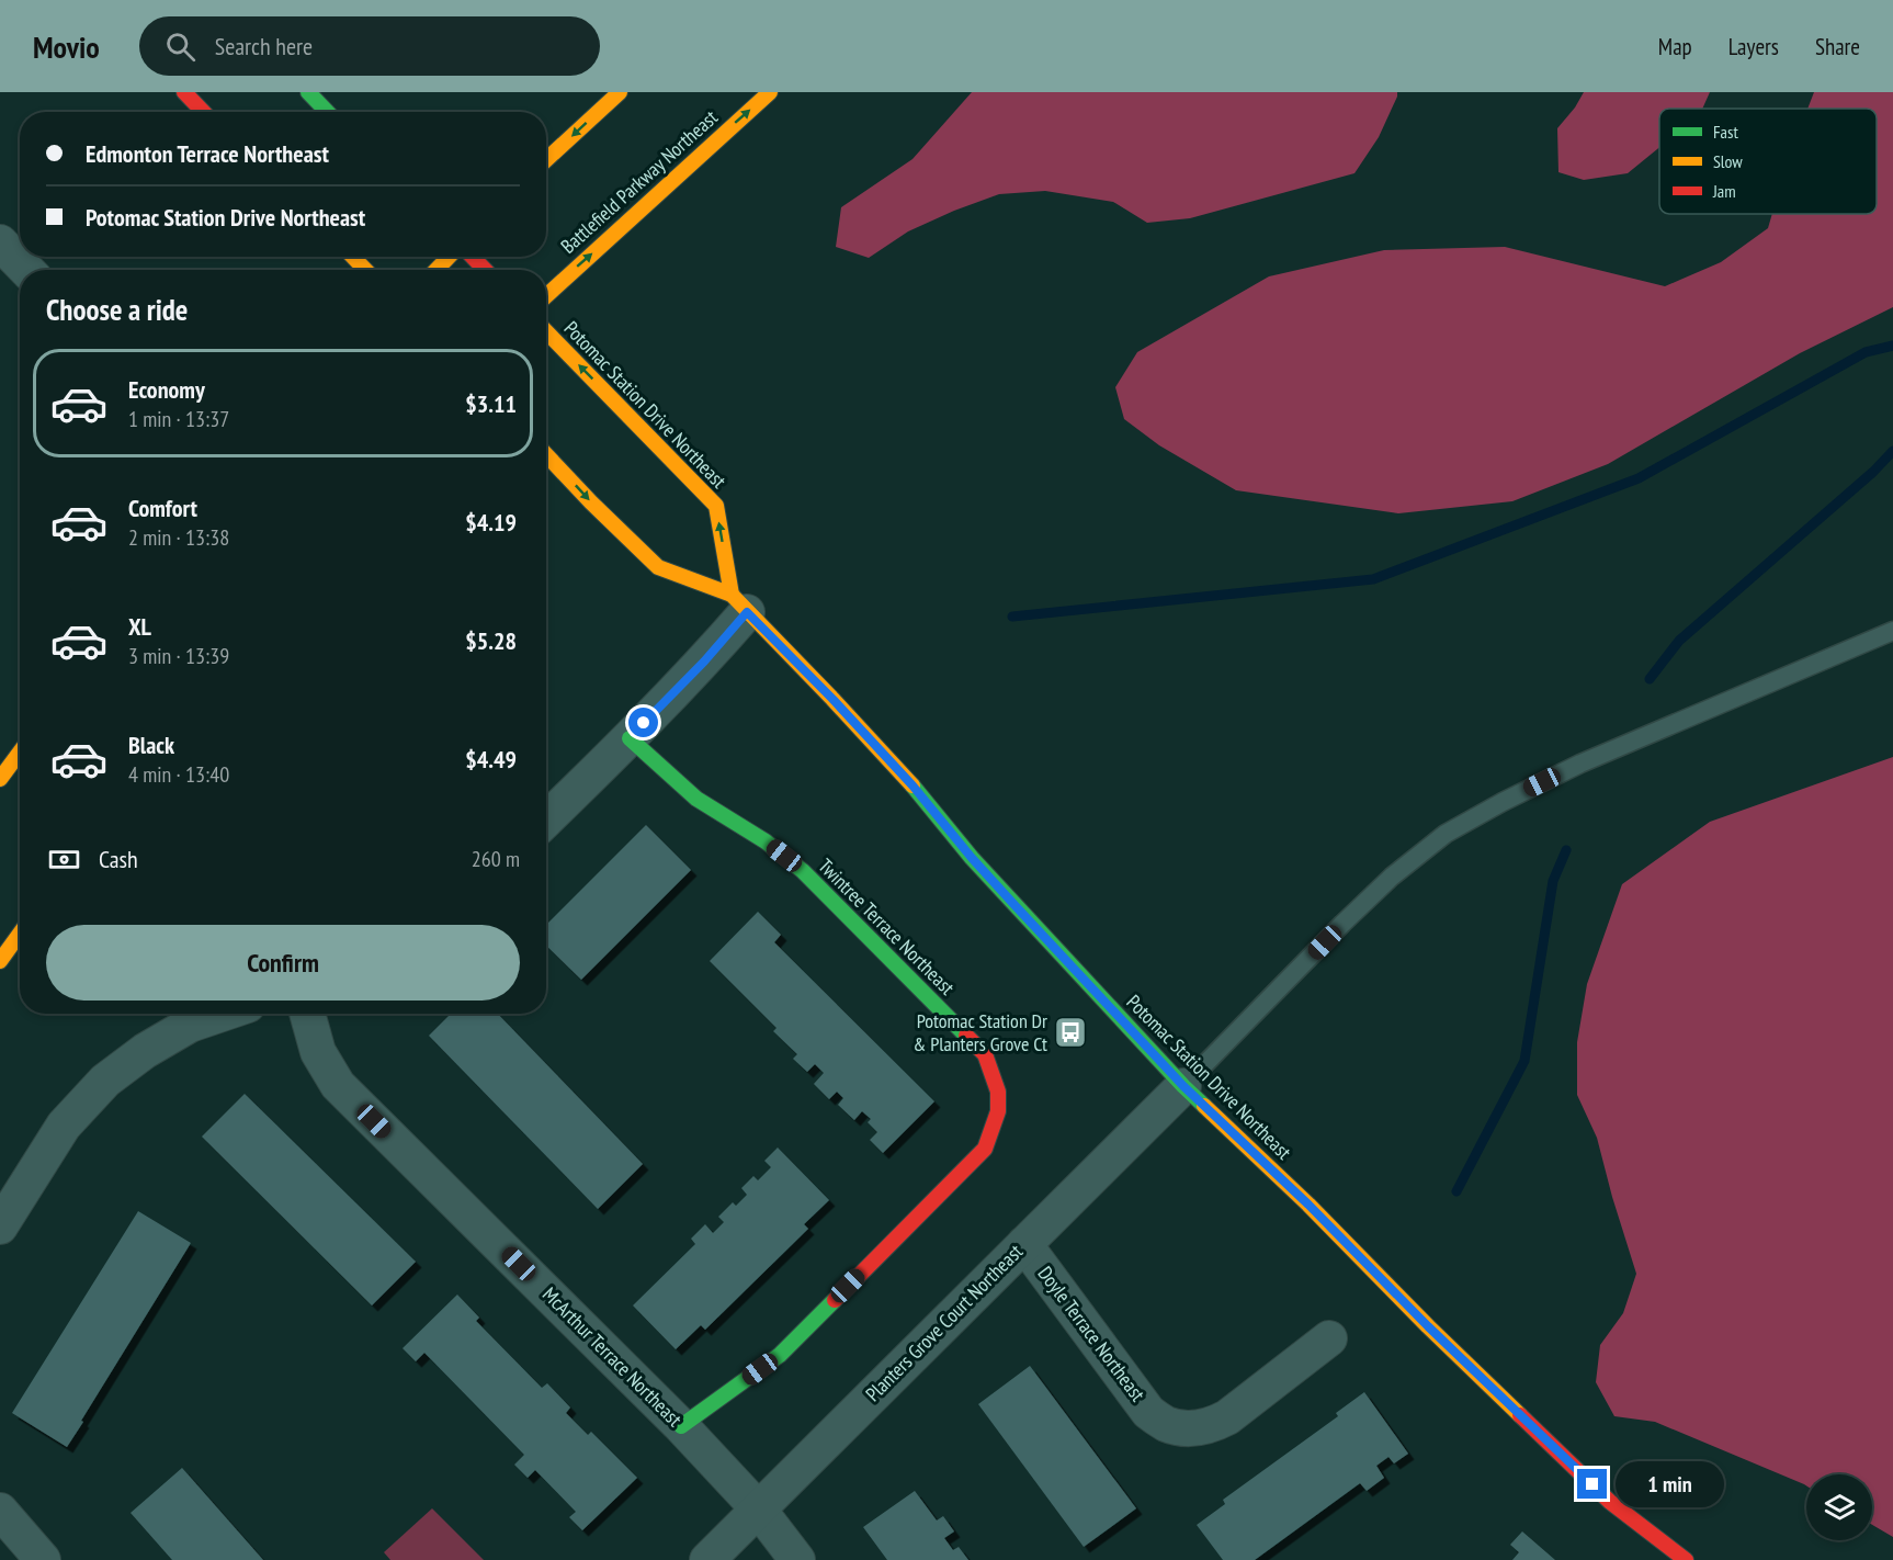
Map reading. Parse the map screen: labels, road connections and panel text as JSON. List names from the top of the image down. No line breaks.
{"streets":{"street":["Battlefield Parkway Northeast","Potomac Station Drive Northeast","Twintree Terrace Northeast","Planters Grove Court Northeast","Doyle Terrace Northeast","McArthur Terrace Northeast"]},"crossings":[["Potomac Station Drive Northeast","Planters Grove Court Northeast"],["Twintree Terrace Northeast","McArthur Terrace Northeast"],["Planters Grove Court Northeast","Doyle Terrace Northeast"],["Planters Grove Court Northeast","McArthur Terrace Northeast"]],"places":{"bus stop":["Potomac Station Dr & Planters Grove Ct"]},"legend":["Fast","Slow","Jam"],"page":{"header":"Movio","search":"Search here","nav":["Map","Layers","Share"],"banner":["Edmonton Terrace Northeast","Potomac Station Drive Northeast"],"heading":"Choose a ride","list":[{"name":"Economy","note":"1 min · 13:37","value":"$3.11"},{"name":"Comfort","note":"2 min · 13:38","value":"$4.19"},{"name":"XL","note":"3 min · 13:39","value":"$5.28"},{"name":"Black","note":"4 min · 13:40","value":"$4.49"}],"pay":["Cash","260 m"],"buttons":"Confirm","bubble":"1 min"}}
